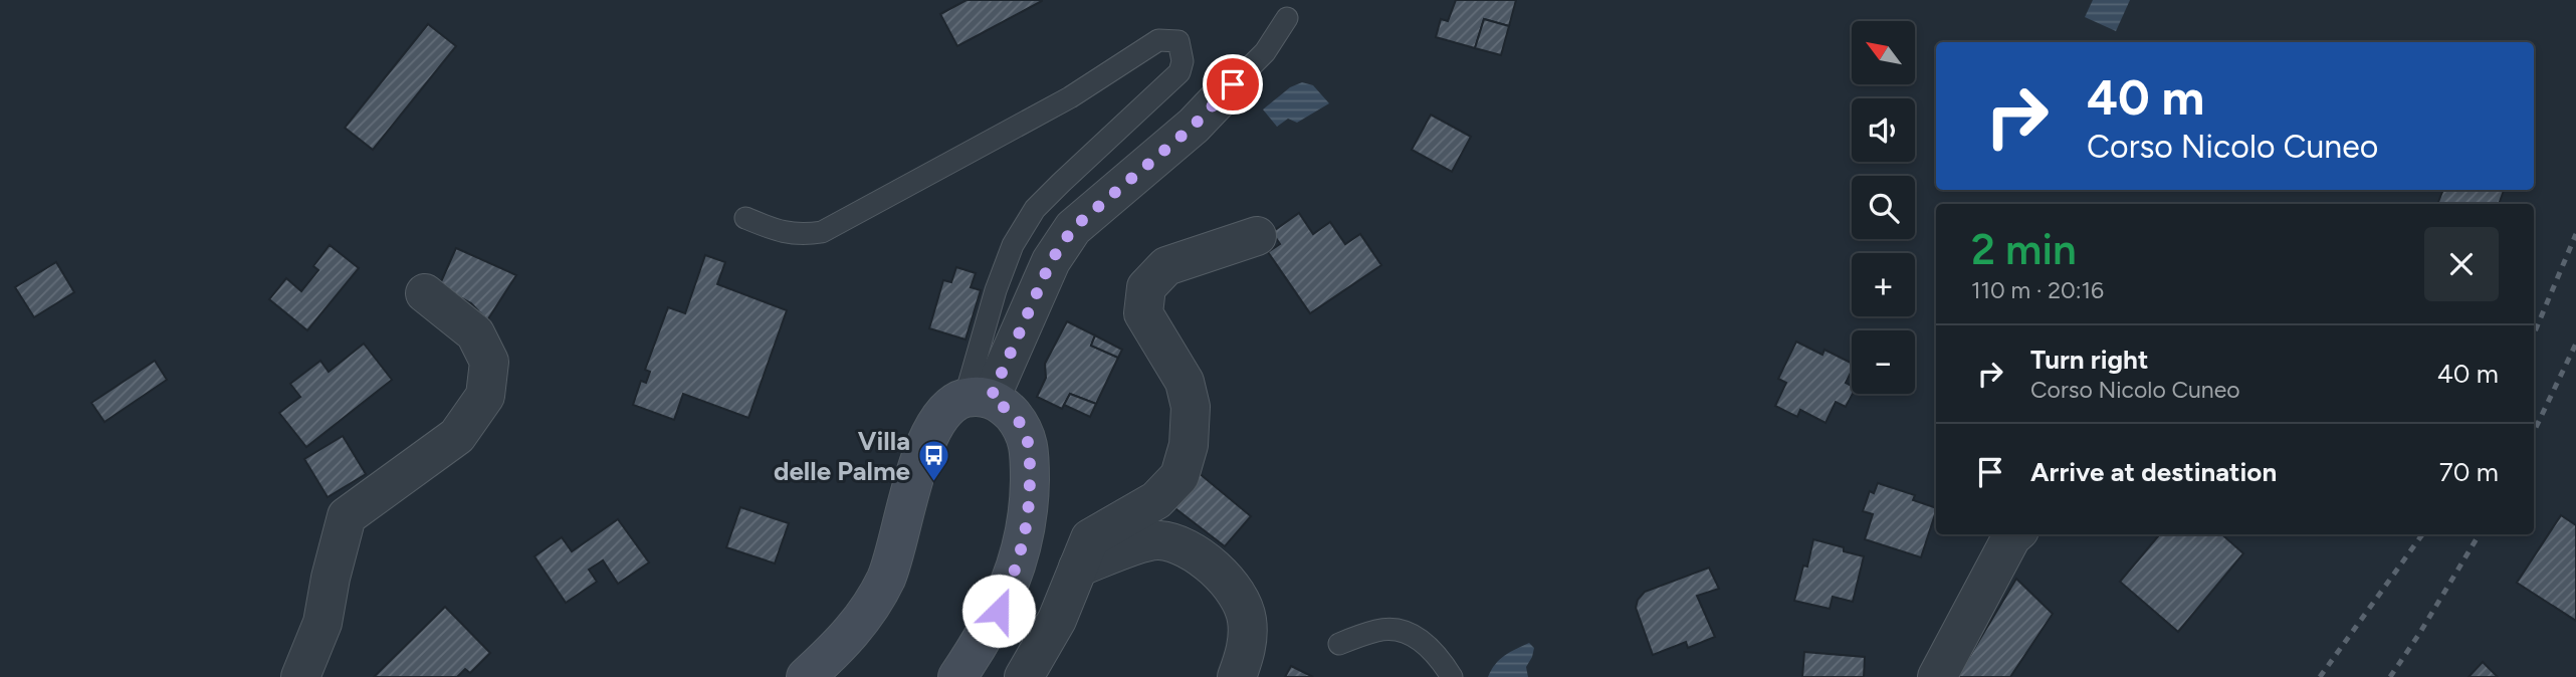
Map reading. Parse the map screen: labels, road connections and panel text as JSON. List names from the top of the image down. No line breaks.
{"places":{"bus stop":["Villa delle Palme"]},"north":"top left","page":{"map_buttons":["+","−"],"turn":["40 m","Corso Nicolo Cuneo"],"heading":["2 min","110 m · 20:16"],"list":[{"name":"Turn right","note":"Corso Nicolo Cuneo","value":"40 m"},{"name":"Arrive at destination","value":"70 m"}]}}
